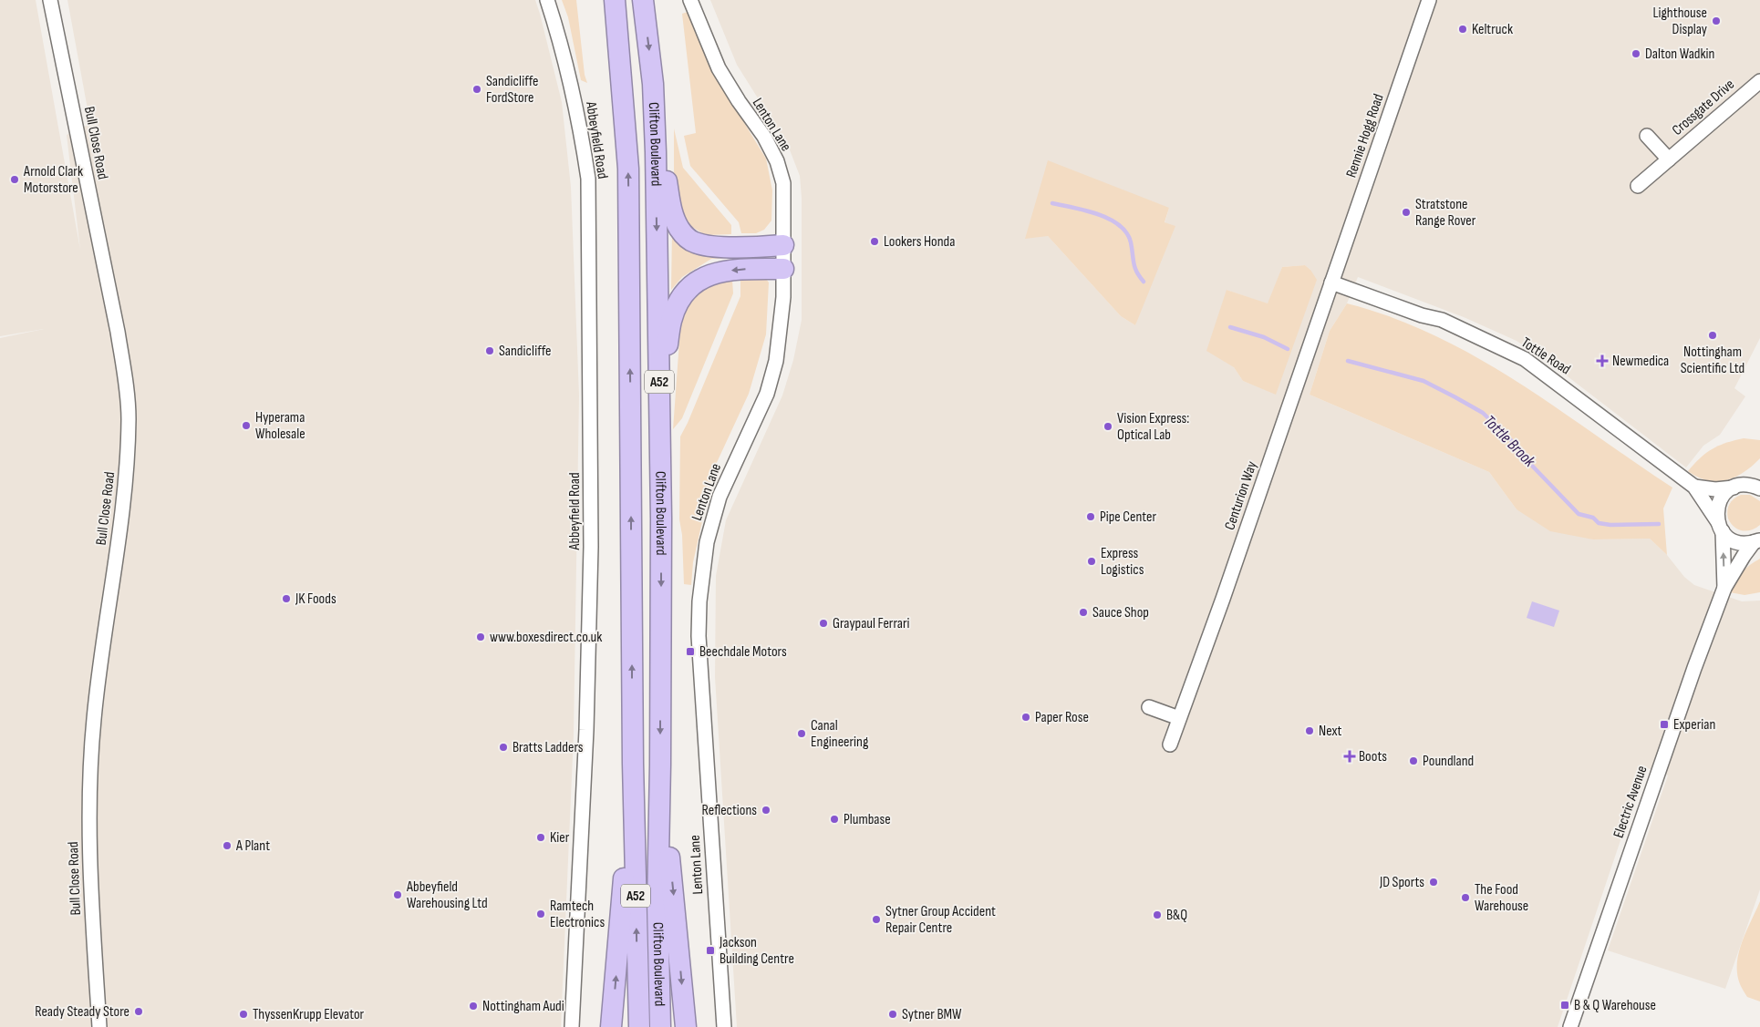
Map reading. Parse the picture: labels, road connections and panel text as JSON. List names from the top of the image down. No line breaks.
{"streets":{"highway":["Clifton Boulevard","A52"],"street":["Crossgate Drive","Lenton Lane","Rennie Hogg Road","Abbeyfield Road","Bull Close Road","Tottle Road","Centurion Way","Electric Avenue"]},"crossings":[["Rennie Hogg Road","Tottle Road"],["Rennie Hogg Road","Centurion Way"],["Tottle Road","Centurion Way"],["Tottle Road","Electric Avenue"]],"water":["Tottle Brook"],"places":{"other":["Lighthouse Display","Keltruck","Dalton Wadkin","Sandicliffe FordStore","Arnold Clark Motorstore","Stratstone Range Rover","Lookers Honda","Nottingham Scientific Ltd","Sandicliffe","Hyperama Wholesale","Vision Express: Optical Lab","Pipe Center","Express Logistics","JK Foods","Sauce Shop","Graypaul Ferrari","www.boxesdirect.co.uk","Paper Rose","Next","Canal Engineering","Bratts Ladders","Poundland","Reflections","Plumbase","Kier","A Plant","JD Sports","Abbeyfield Warehousing Ltd","The Food Warehouse","Ramtech Electronics","B&Q","Sytner Group Accident Repair Centre","Nottingham Audi","Ready Steady Store","ThyssenKrupp Elevator","Sytner BMW"],"health":["Newmedica","Boots"],"transit":["Beechdale Motors","Experian","Jackson Building Centre","B & Q Warehouse"]}}
